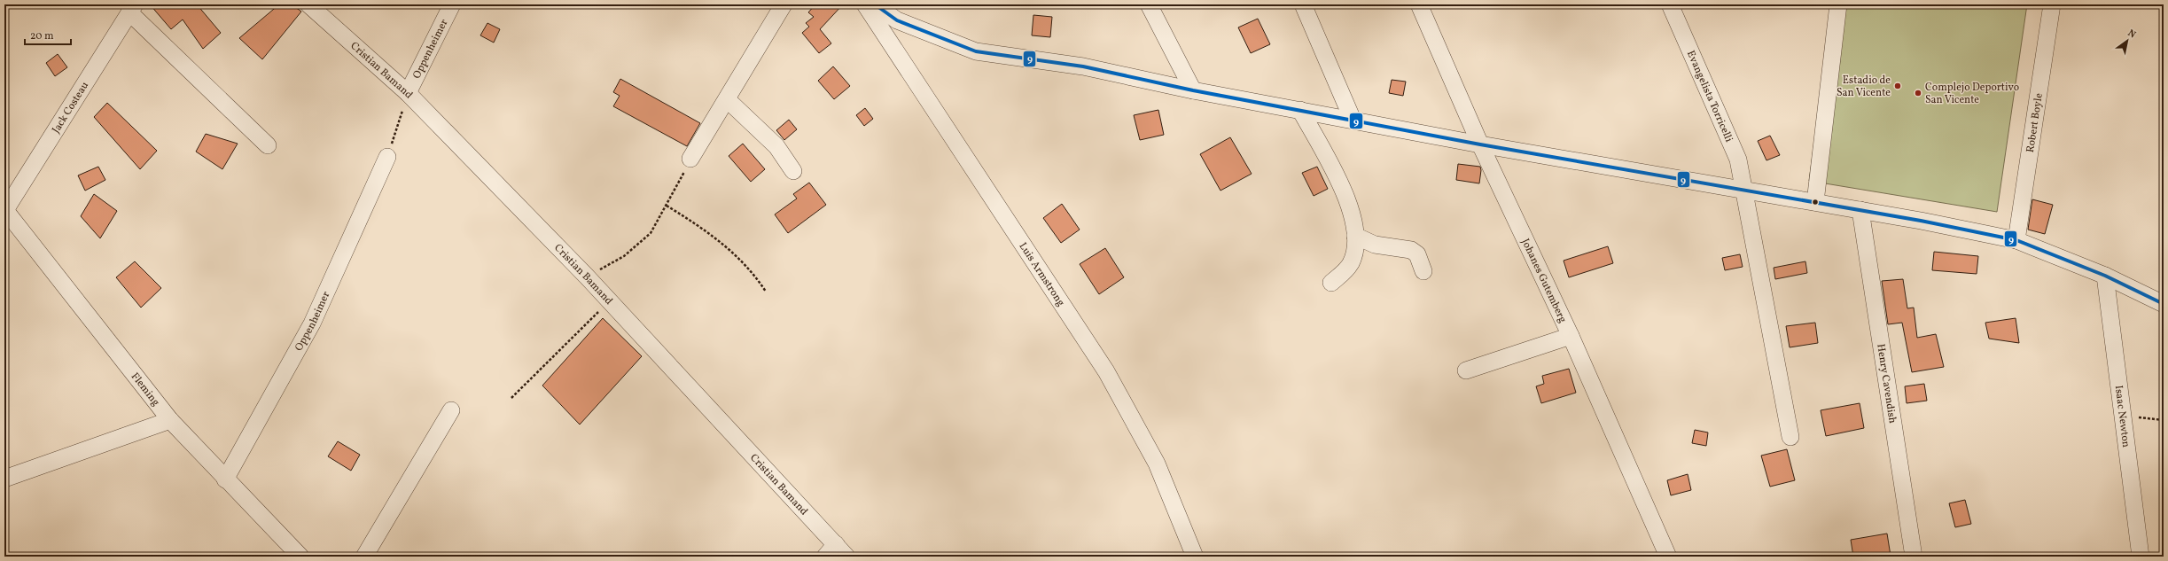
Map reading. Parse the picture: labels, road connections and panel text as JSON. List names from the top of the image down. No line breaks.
{"streets":{"street":["Oppenheimer","Cristian Bamand","Evangelista Torricelli","Jack Costeau","Robert Boyle","Luis Armstrong","Johanes Gutemberg","Henry Cavendish","Fleming","Isaac Newton"]},"crossings":[["Oppenheimer","Cristian Bamand"],["Oppenheimer","Fleming"],["Jack Costeau","Fleming"]],"places":["Estadio de San Vicente","Complejo Deportivo San Vicente"],"lines":["transit line 9"],"scale_bar":"20 m","north":"top right"}
